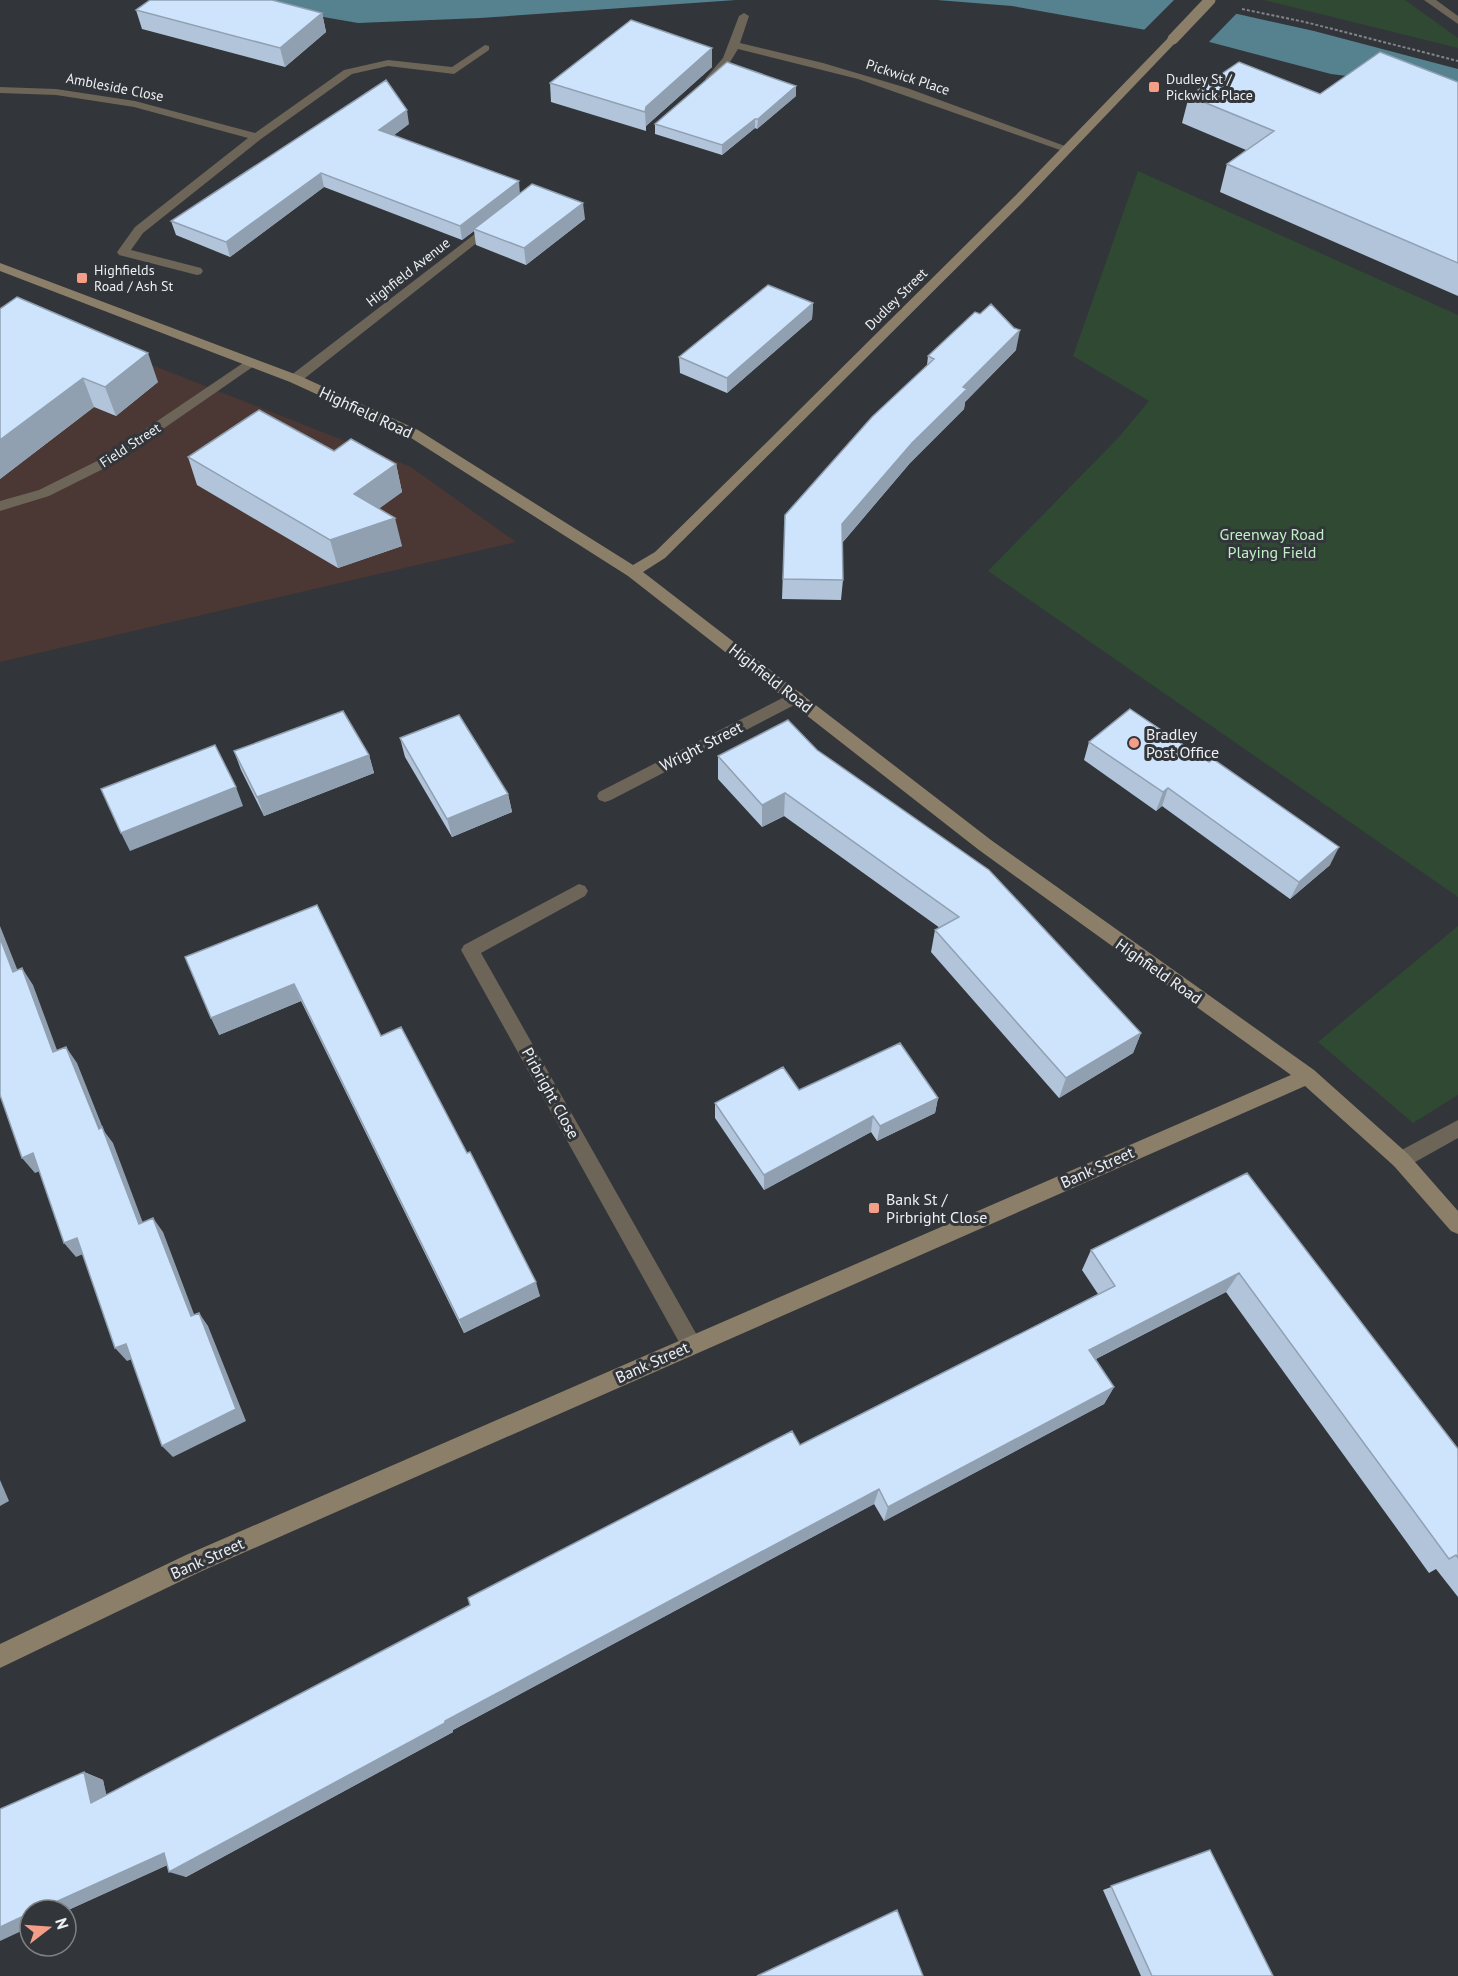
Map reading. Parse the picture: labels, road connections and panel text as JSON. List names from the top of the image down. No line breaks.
{"streets":{"street":["Pickwick Place","Ambleside Close","Highfield Avenue","Dudley Street","Highfield Road","Field Street","Wright Street","Pirbright Close","Bank Street"]},"crossings":[["Pickwick Place","Dudley Street"],["Highfield Avenue","Highfield Road"],["Dudley Street","Highfield Road"],["Highfield Road","Field Street"],["Highfield Road","Wright Street"],["Highfield Road","Bank Street"],["Pirbright Close","Bank Street"]],"parks":["Greenway Road Playing Field"],"places":{"transit":["Dudley St / Pickwick Place","Highfields Road / Ash St","Bank St / Pirbright Close"],"other":["Bradley Post Office"]},"north":"right"}
